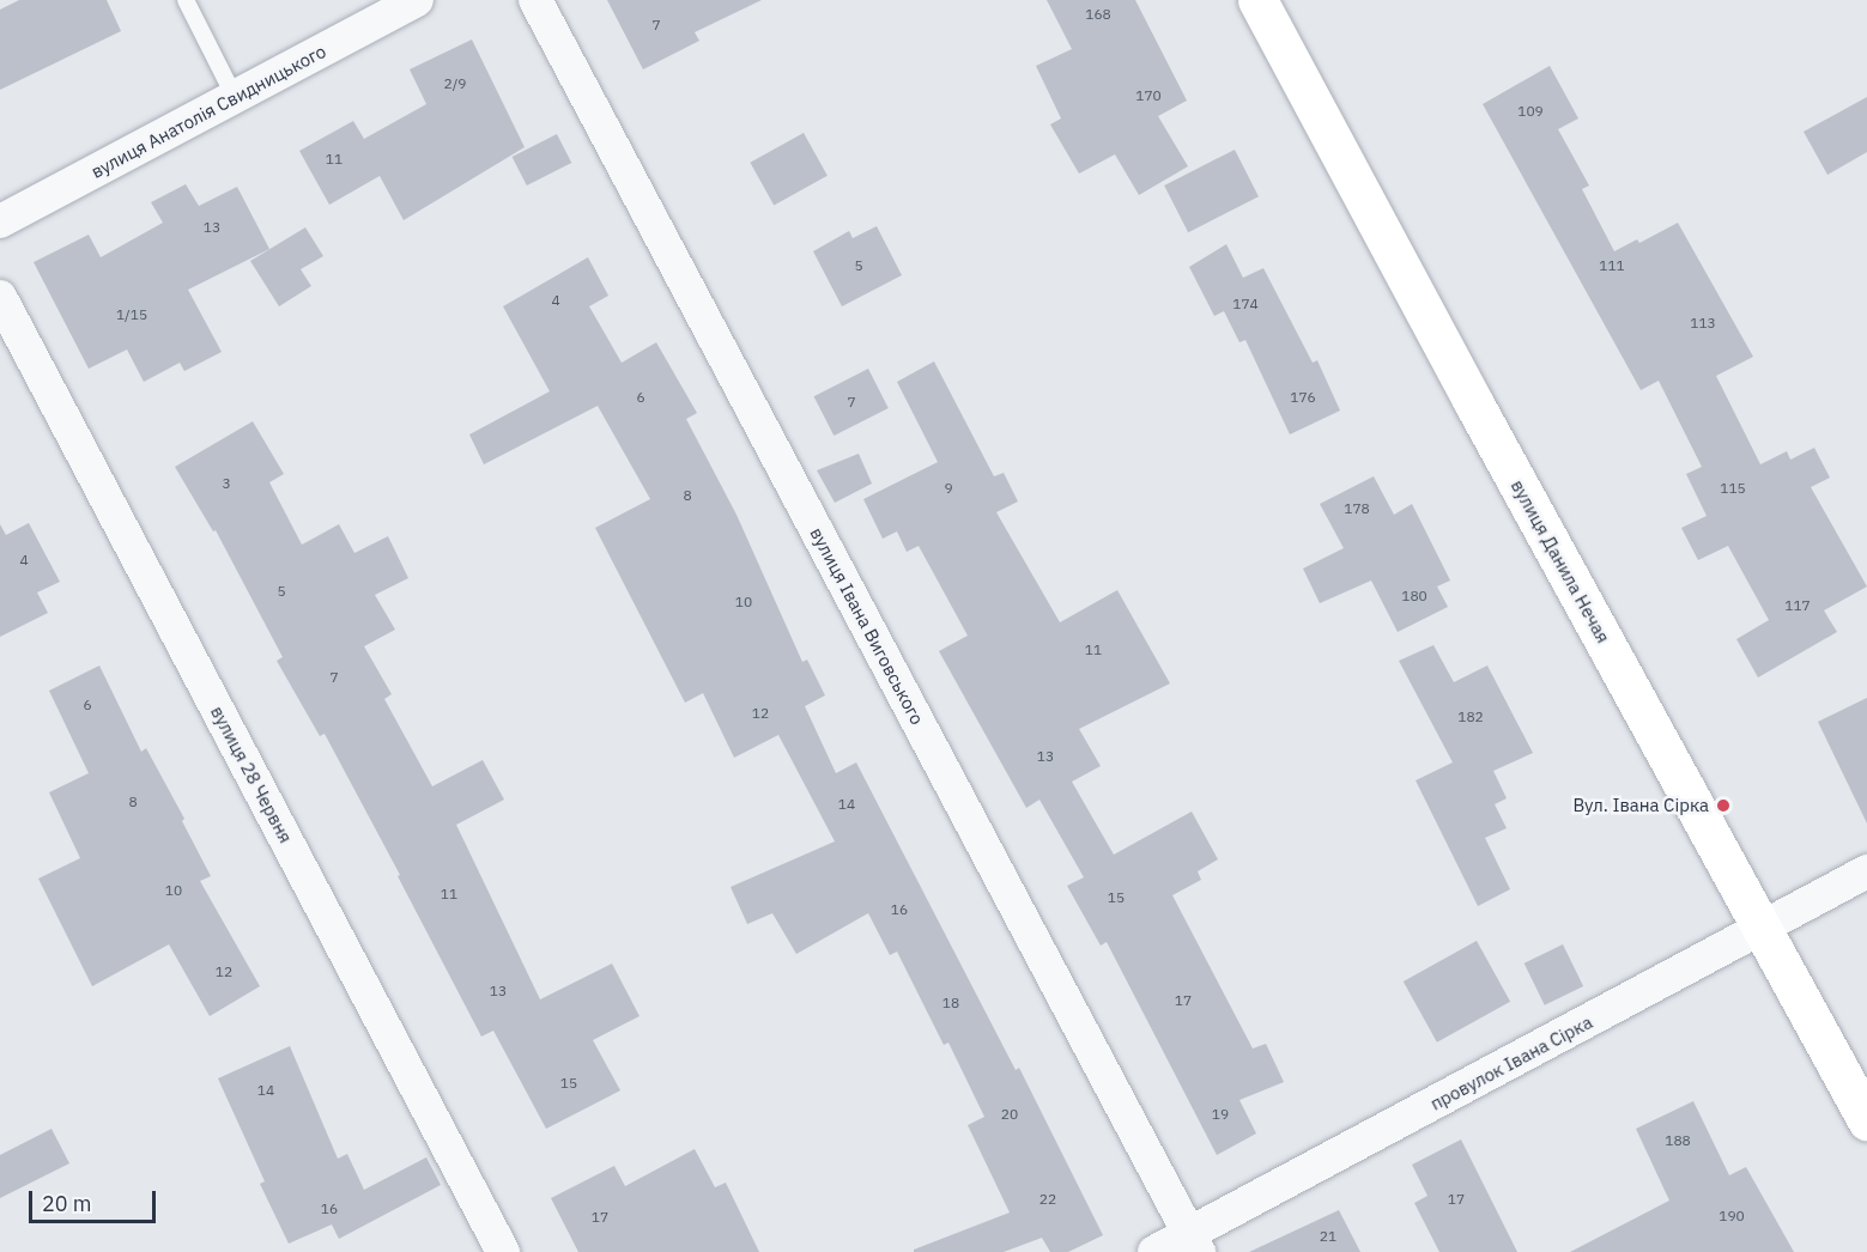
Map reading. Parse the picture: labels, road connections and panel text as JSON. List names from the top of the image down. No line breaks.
{"streets":{"main road":["вулиця Данила Нечая"],"street":["вулиця Анатолія Свидницького","вулиця Івана Виговського","вулиця 28 Червня","провулок Івана Сірка"]},"crossings":[["вулиця Данила Нечая","провулок Івана Сірка"],["вулиця Івана Виговського","провулок Івана Сірка"]],"places":["Вул. Івана Сірка"],"house_numbers":["168","7","2/9","170","109","11","13","5","111","4","174","1/15","113","6","176","7","3","9","115","8","178","4","5","180","10","117","11","7","6","12","182","13","8","14","10","11","15","16","12","13","17","18","15","14","20","19","188","22","17","16","190","17","21"],"scale_bar":"20 m"}
